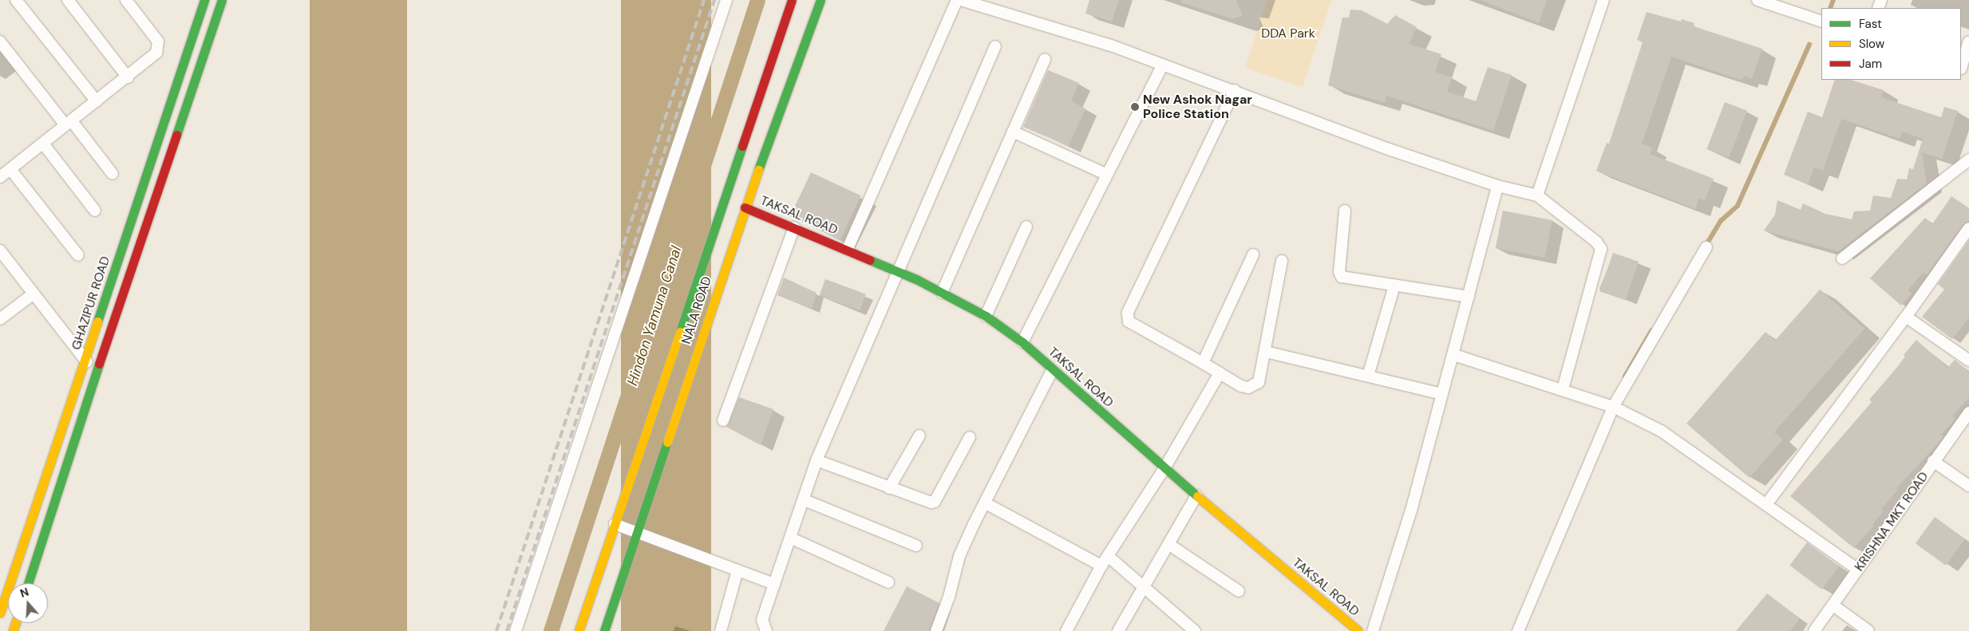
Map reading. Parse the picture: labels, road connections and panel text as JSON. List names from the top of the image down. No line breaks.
{"streets":{"street":["TAKSAL ROAD","GHAZIPUR ROAD","NALA ROAD","KRISHNA MKT ROAD"]},"crossings":[["TAKSAL ROAD","NALA ROAD"]],"water":["Hindon Yamuna Canal"],"parks":["DDA Park"],"places":["New Ashok Nagar Police Station"],"legend":["Fast","Slow","Jam"],"north":"top"}
